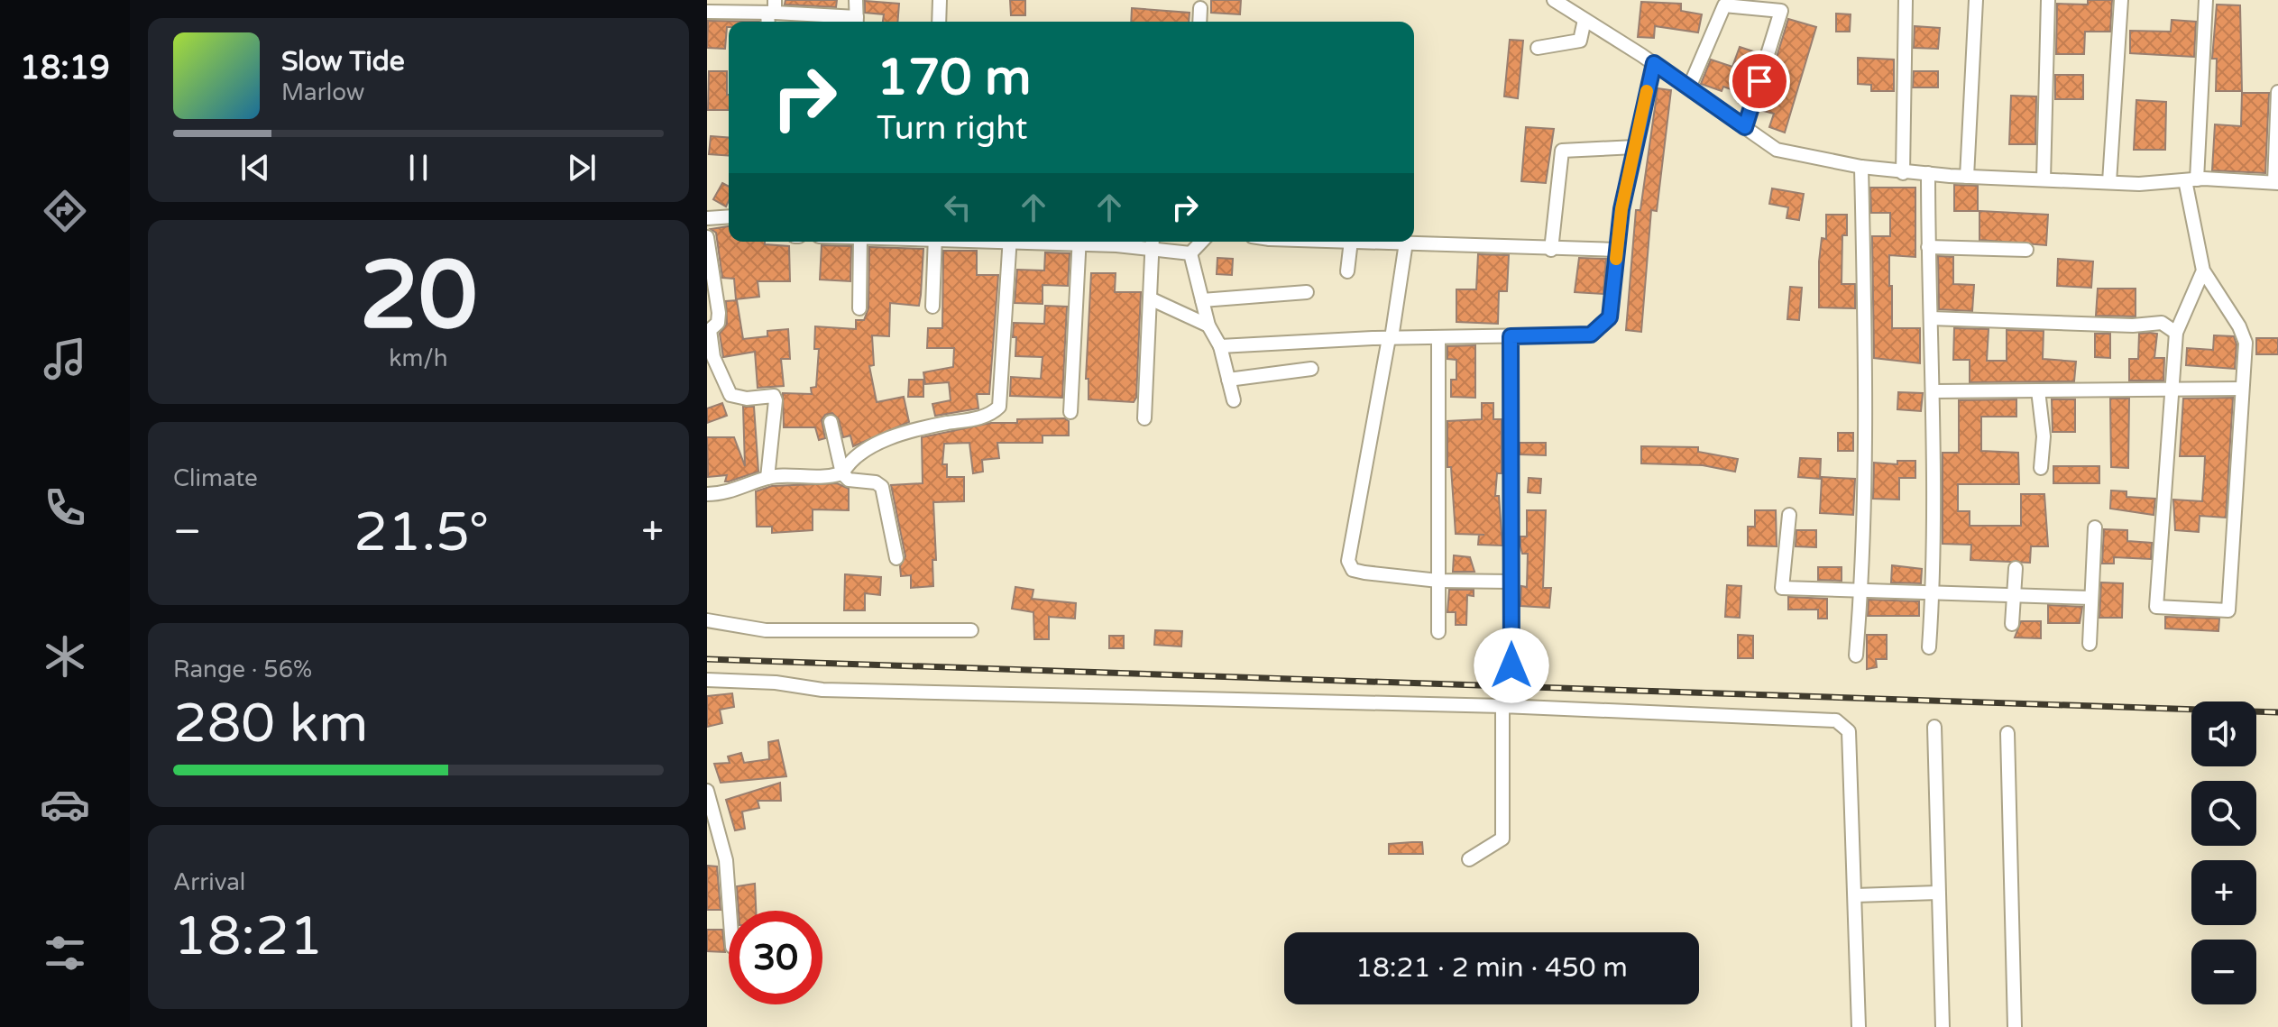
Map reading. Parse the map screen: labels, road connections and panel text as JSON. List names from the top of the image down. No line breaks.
{"page":{"tabs":"18:19","turn":["170 m","Turn right"],"song":["Slow Tide","Marlow"],"tile":[["20","km/h"],"Climate",["Range · 56%","280 km"],["Arrival","18:21"]],"heat":["−","21.5°","+"],"map_buttons":["+","−"],"limit":"30","trip":"18:21 · 2 min · 450 m"}}
